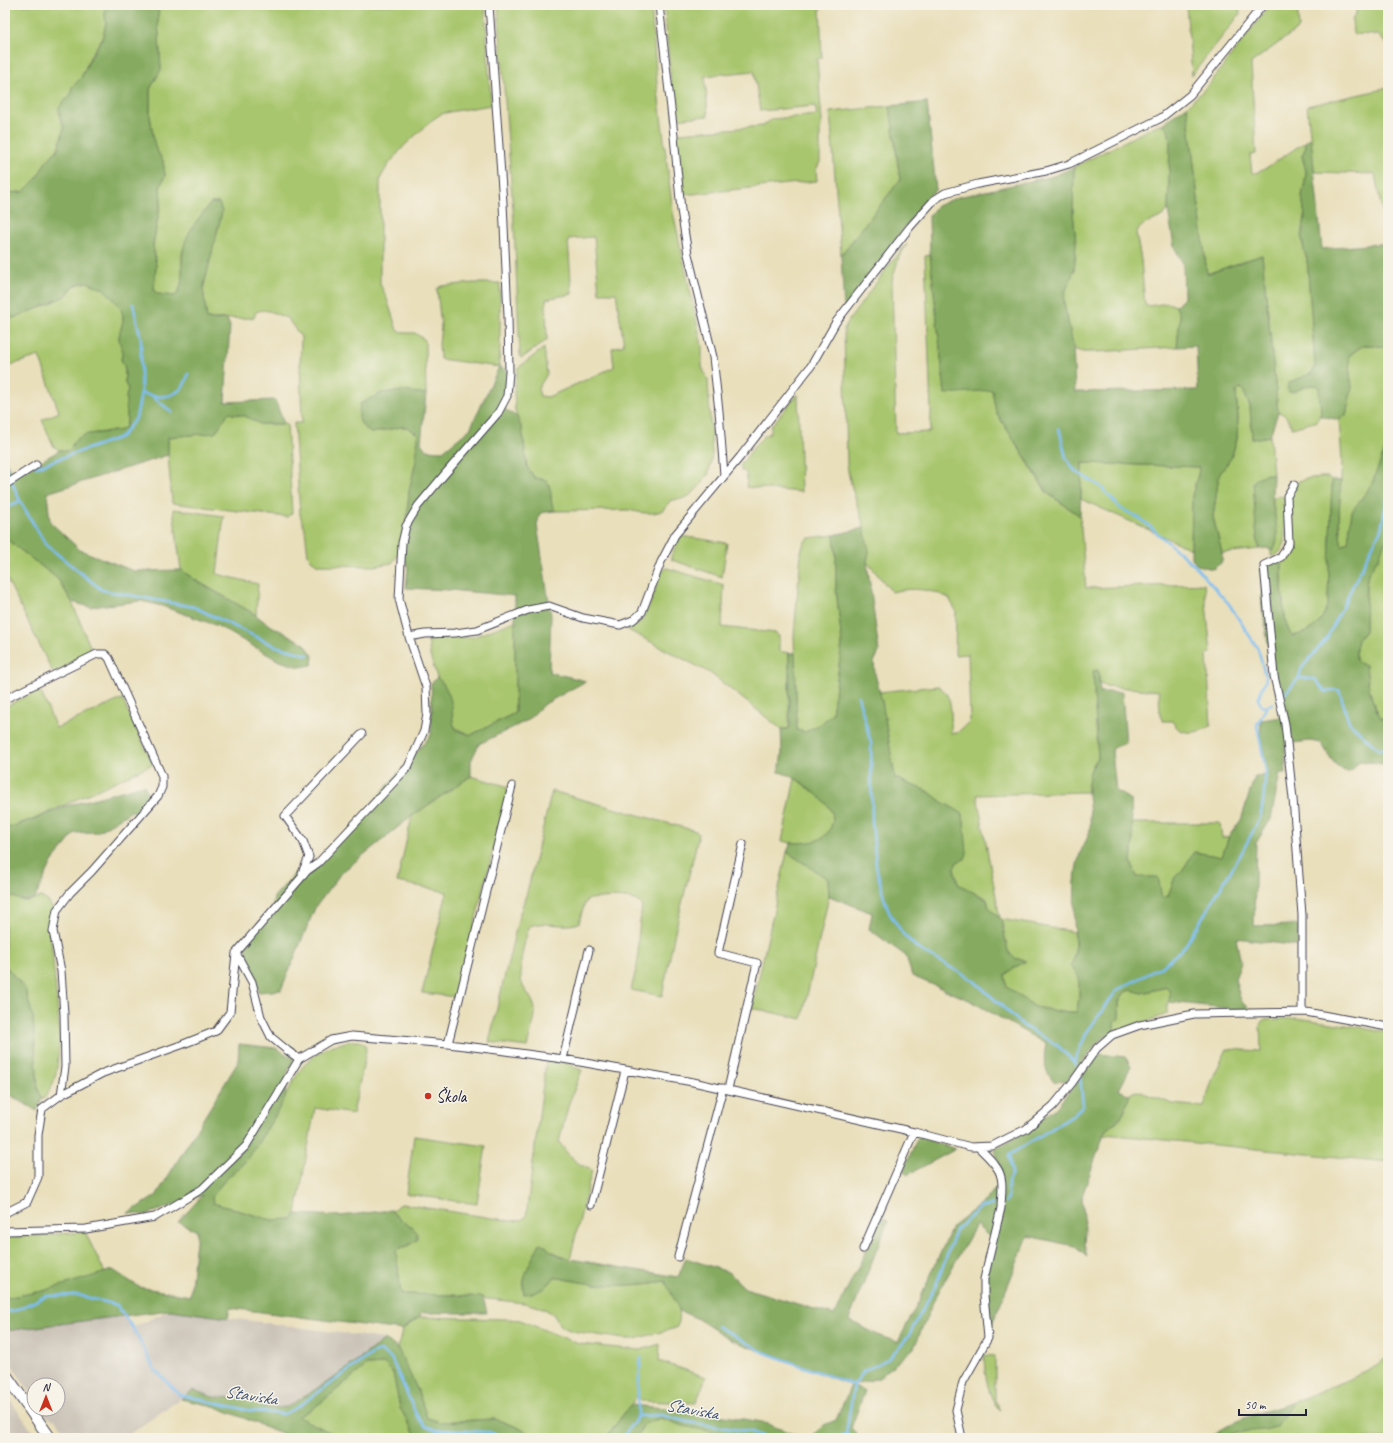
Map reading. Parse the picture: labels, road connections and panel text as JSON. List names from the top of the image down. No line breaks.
{"water":["Staviska"],"places":["Škola"],"scale_bar":"50 m","north":"top"}
